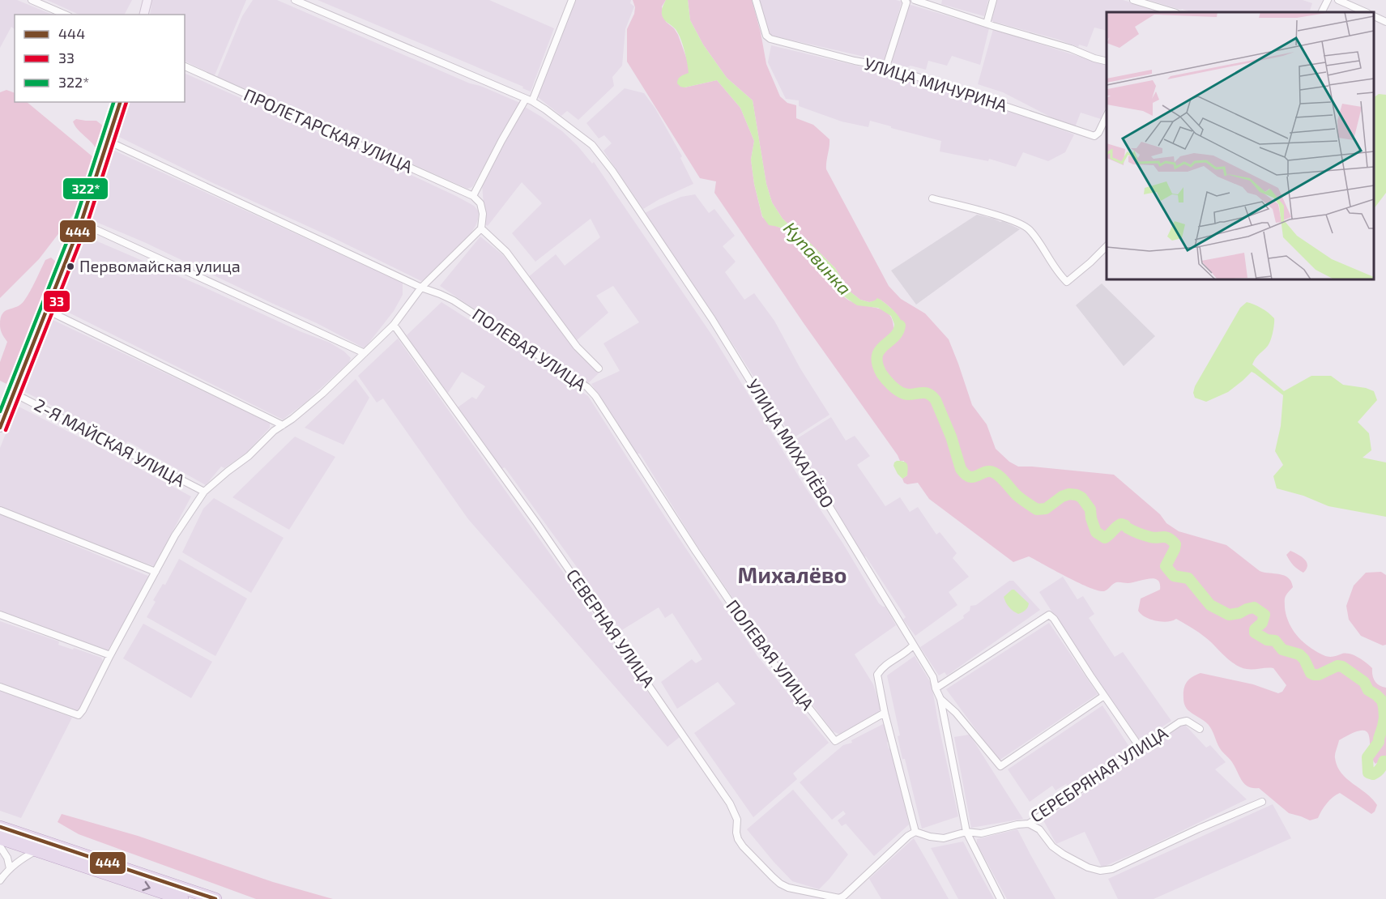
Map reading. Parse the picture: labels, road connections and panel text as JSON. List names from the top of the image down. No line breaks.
{"streets":{"street":["УЛИЦА МИЧУРИНА","ПРОЛЕТАРСКАЯ УЛИЦА","ПОЛЕВАЯ УЛИЦА","2-Я МАЙСКАЯ УЛИЦА","УЛИЦА МИХАЛЁВО","СЕВЕРНАЯ УЛИЦА","СЕРЕБРЯНАЯ УЛИЦА"]},"crossings":[["УЛИЦА МИХАЛЁВО","СЕРЕБРЯНАЯ УЛИЦА"]],"districts":["Михалёво"],"water":["Купавинка"],"places":["Первомайская улица"],"lines":["transit line 444","transit line 33","transit line 322*"],"legend":["444","33","322*"]}
